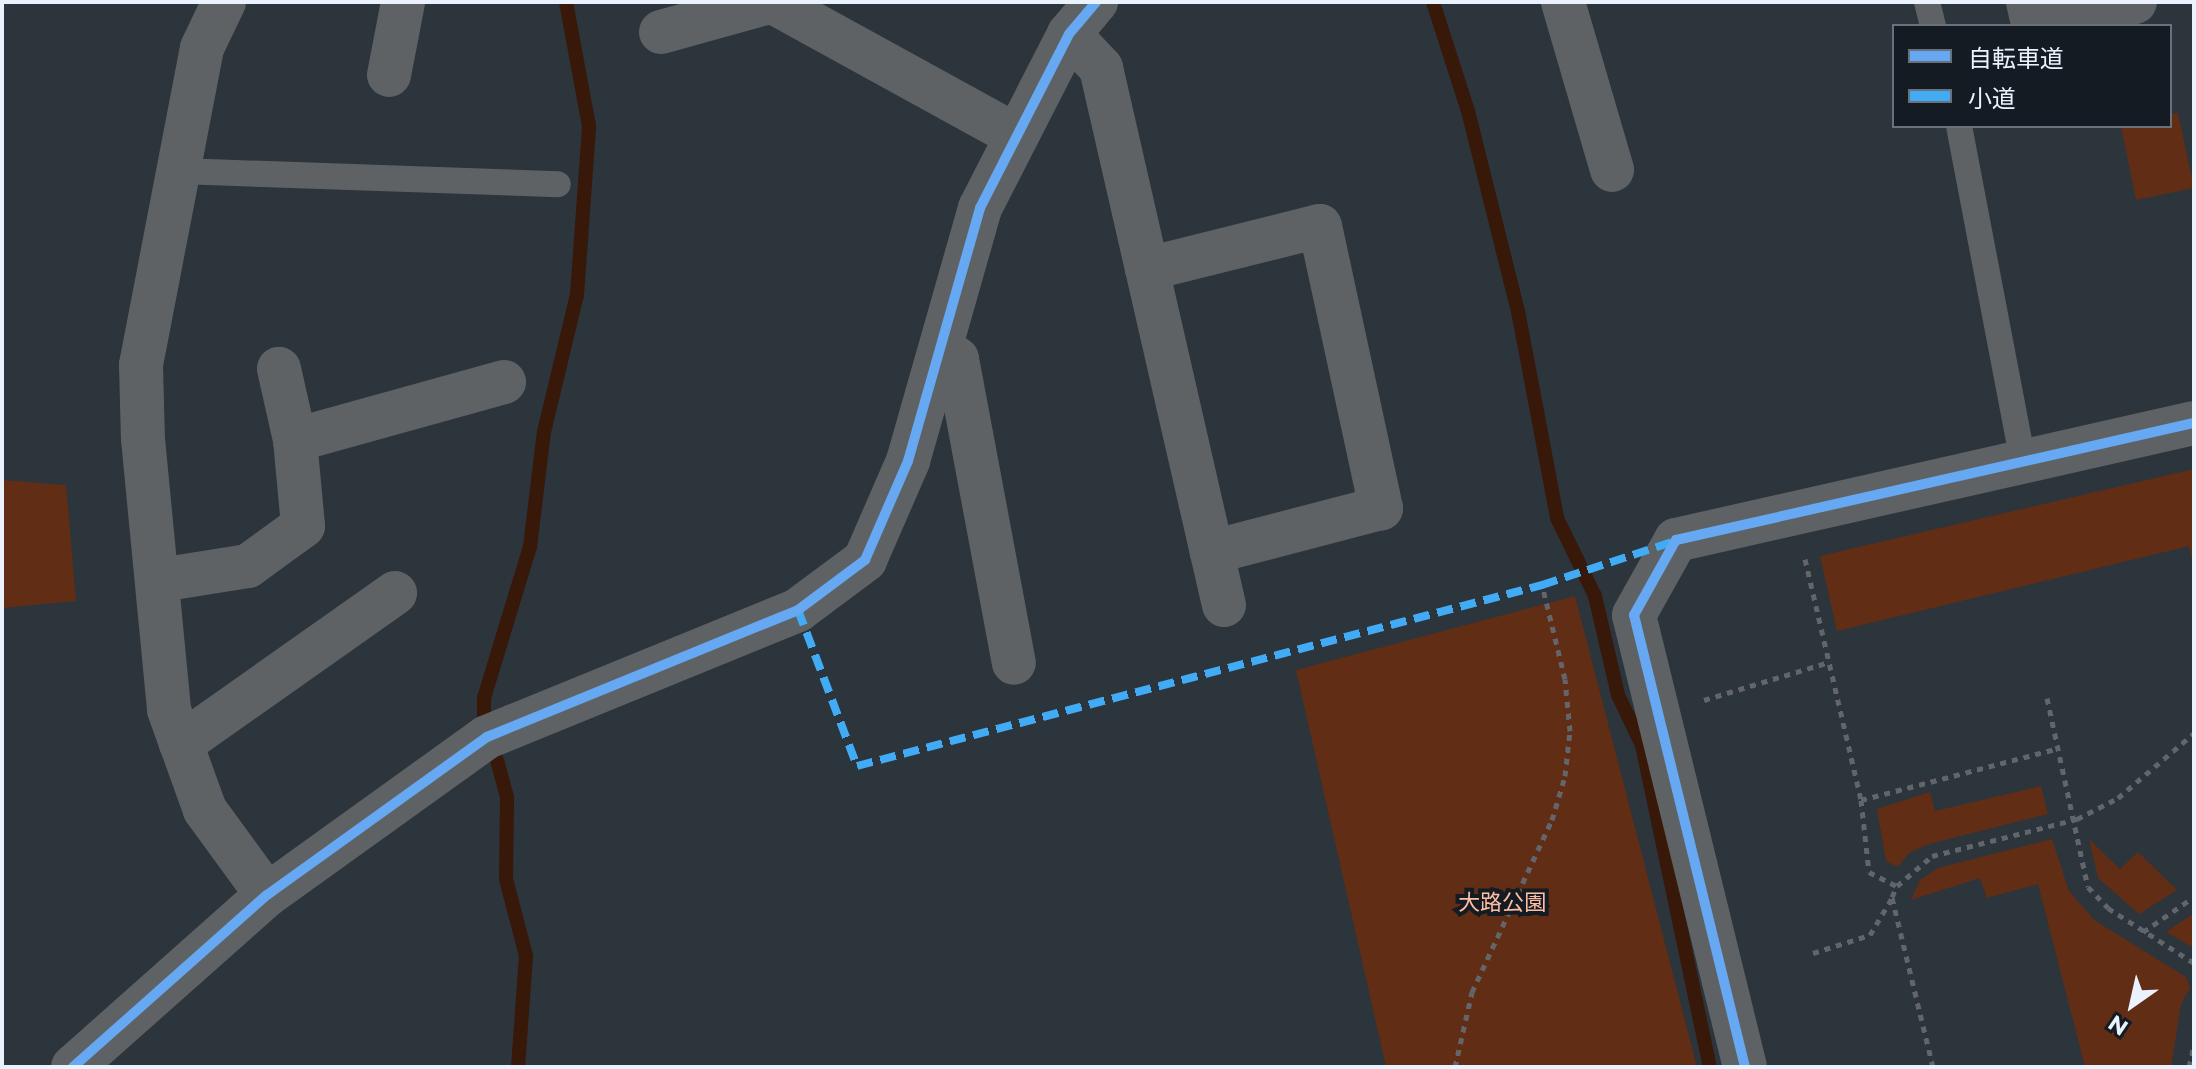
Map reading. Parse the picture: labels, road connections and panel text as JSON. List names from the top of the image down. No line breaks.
{"parks":["大路公園"],"legend":["自転車道","小道"],"north":"bottom left"}
